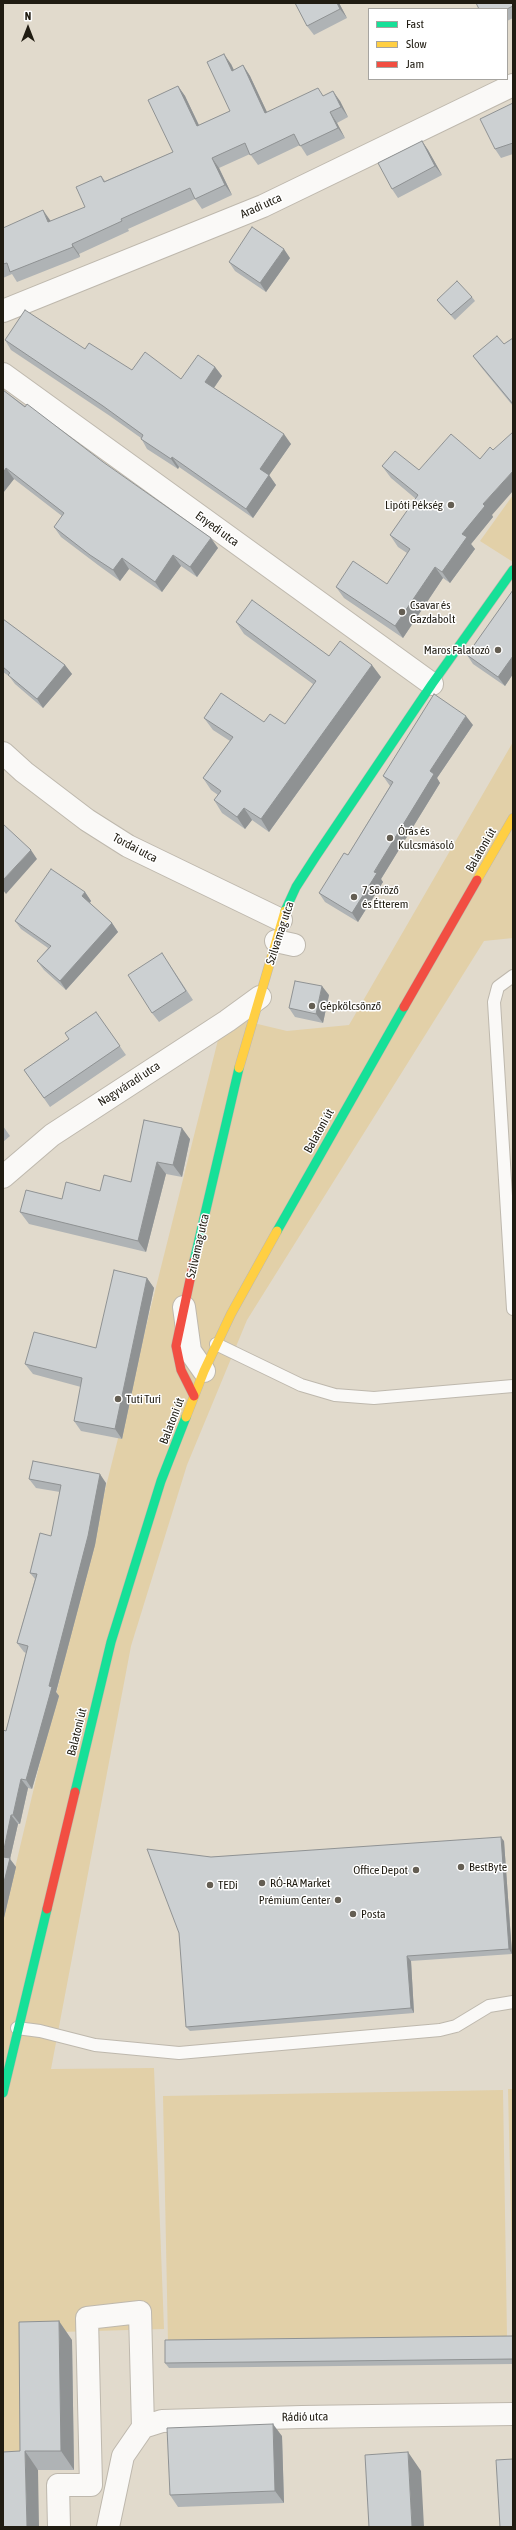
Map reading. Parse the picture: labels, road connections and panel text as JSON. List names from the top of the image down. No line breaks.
{"streets":{"main road":["Balatoni út","Szilvamag utca"],"street":["Aradi utca","Enyedi utca","Tordai utca","Nagyváradi utca","Rádió utca"]},"crossings":[["Enyedi utca","Szilvamag utca"],["Tordai utca","Szilvamag utca"],["Balatoni út","Szilvamag utca"],["Szilvamag utca","Nagyváradi utca"]],"places":["Lipóti Pékség","Csavar és Gazdabolt","Maros Falatozó","Órás és Kulcsmásoló","7 Söröző és Étterem","Gépkölcsönző","Tuti Turi","BestByte","Office Depot","RÓ-RA Market","TEDi","Prémium Center","Posta"],"legend":["Fast","Slow","Jam"],"north":"top"}
